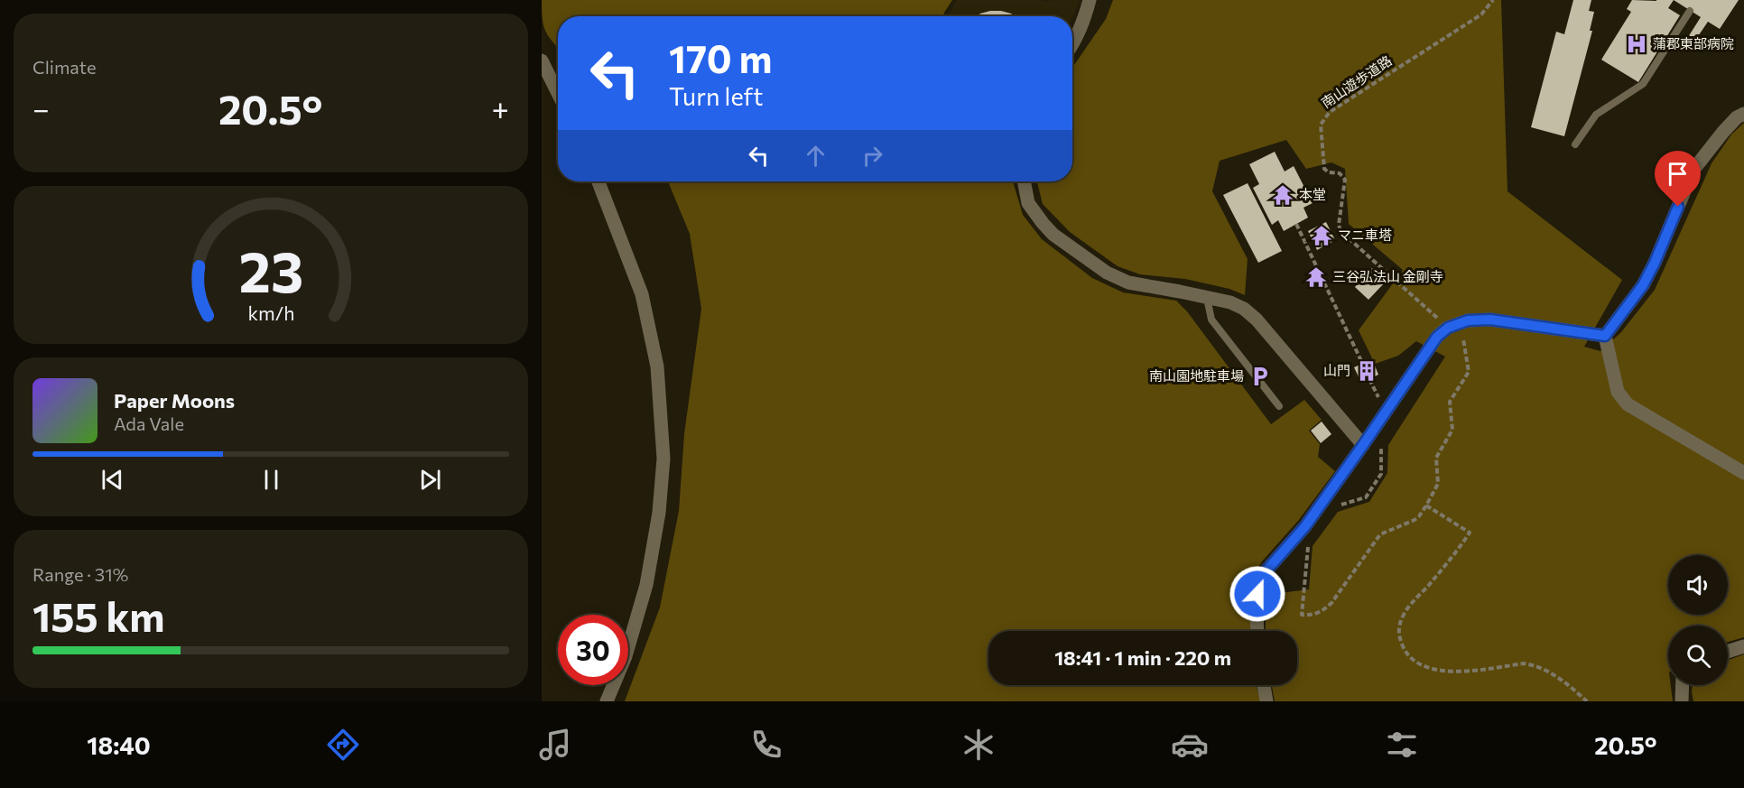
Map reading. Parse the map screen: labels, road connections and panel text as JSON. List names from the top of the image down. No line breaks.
{"streets":{"path":["南山遊歩道路"]},"places":{"hospital":["蒲郡東部病院"],"temple":["本堂","マニ車塔","三谷弘法山 金剛寺"],"building":["山門"],"parking":["南山園地駐車場"]},"page":{"tile":["Climate",["Range · 31%","155 km"]],"turn":["170 m","Turn left"],"heat":["−","20.5°","+"],"song":["Paper Moons","Ada Vale"],"limit":"30","trip":"18:41 · 1 min · 220 m","tabs":["18:40","20.5°"],"gauge":["23","km/h"]}}
